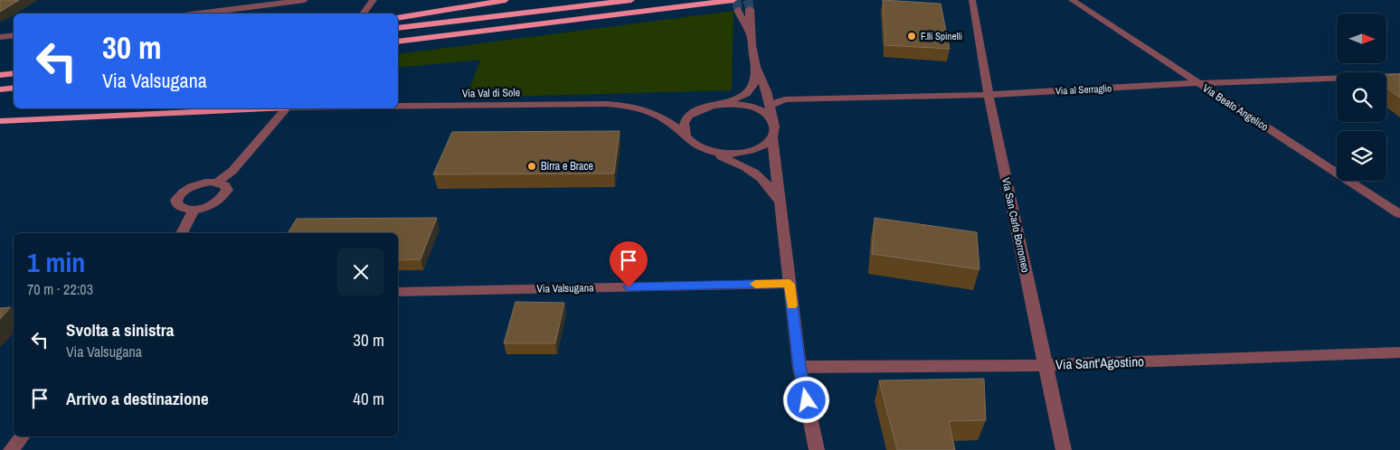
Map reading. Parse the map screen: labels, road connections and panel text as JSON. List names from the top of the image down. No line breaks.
{"streets":{"street":["Via al Serraglio","Via Val di Sole","Via Beato Angelico","Via San Carlo Borromeo","Via Valsugana","Via Sant'Agostino"]},"crossings":[["Via al Serraglio","Via Beato Angelico"],["Via al Serraglio","Via San Carlo Borromeo"],["Via San Carlo Borromeo","Via Sant'Agostino"]],"places":["F.lli Spinelli","Birra e Brace"],"north":"right","page":{"turn":["30 m","Via Valsugana"],"heading":["1 min","70 m · 22:03"],"list":[{"name":"Svolta a sinistra","note":"Via Valsugana","value":"30 m"},{"name":"Arrivo a destinazione","value":"40 m"}]}}
